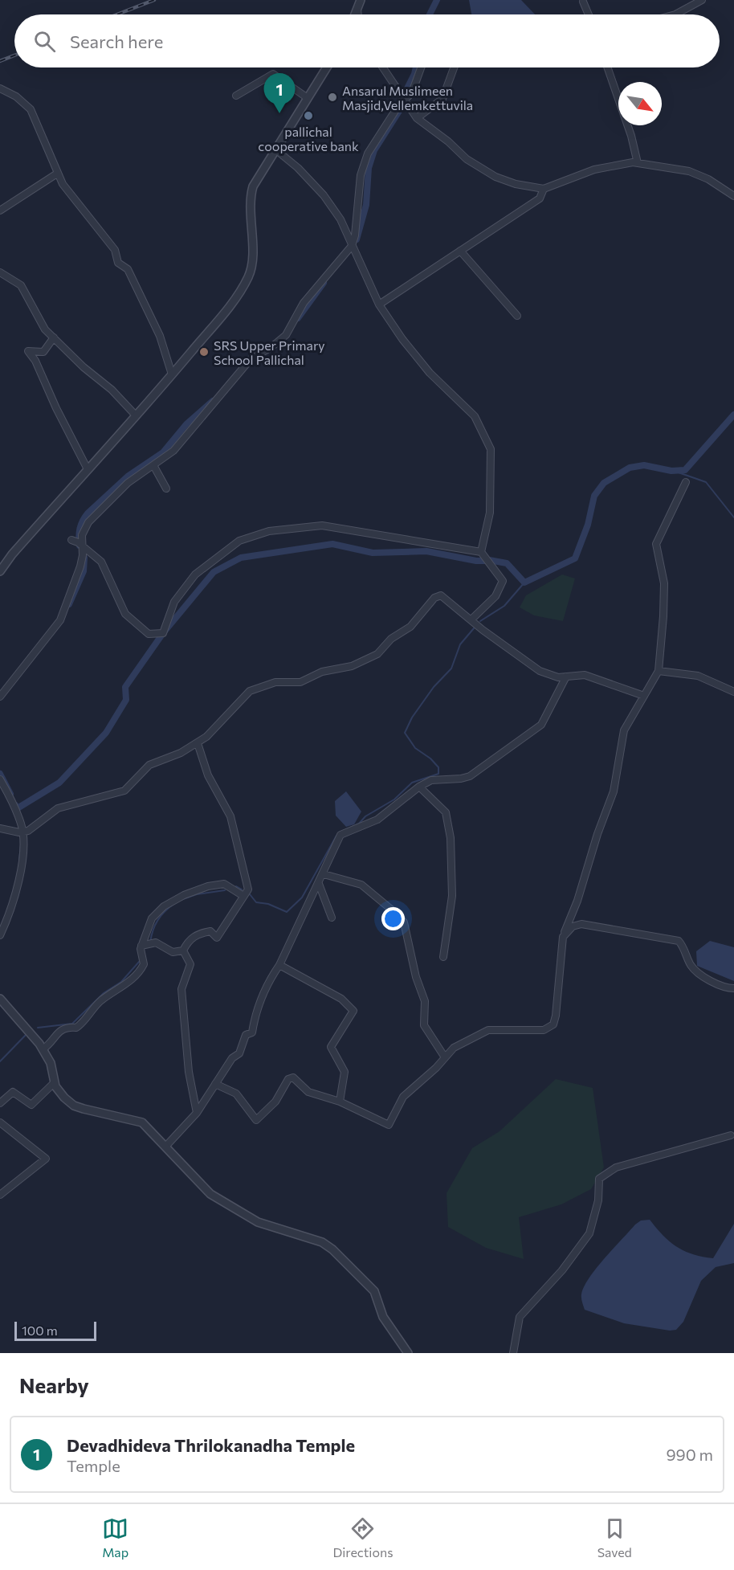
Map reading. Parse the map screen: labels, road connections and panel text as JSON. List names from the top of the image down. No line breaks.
{"places":["Ansarul Muslimeen Masjid,Vellemkettuvila","pallichal cooperative bank","SRS Upper Primary School Pallichal"],"scale_bar":"100 m","north":"bottom right","page":{"search":"Search here","pins":"1","scale":"100 m","heading":"Nearby","list":[{"mark":"1","name":"Devadhideva Thrilokanadha Temple","note":"Temple","value":"990 m"}],"nav":["Map","Directions","Saved"]}}
